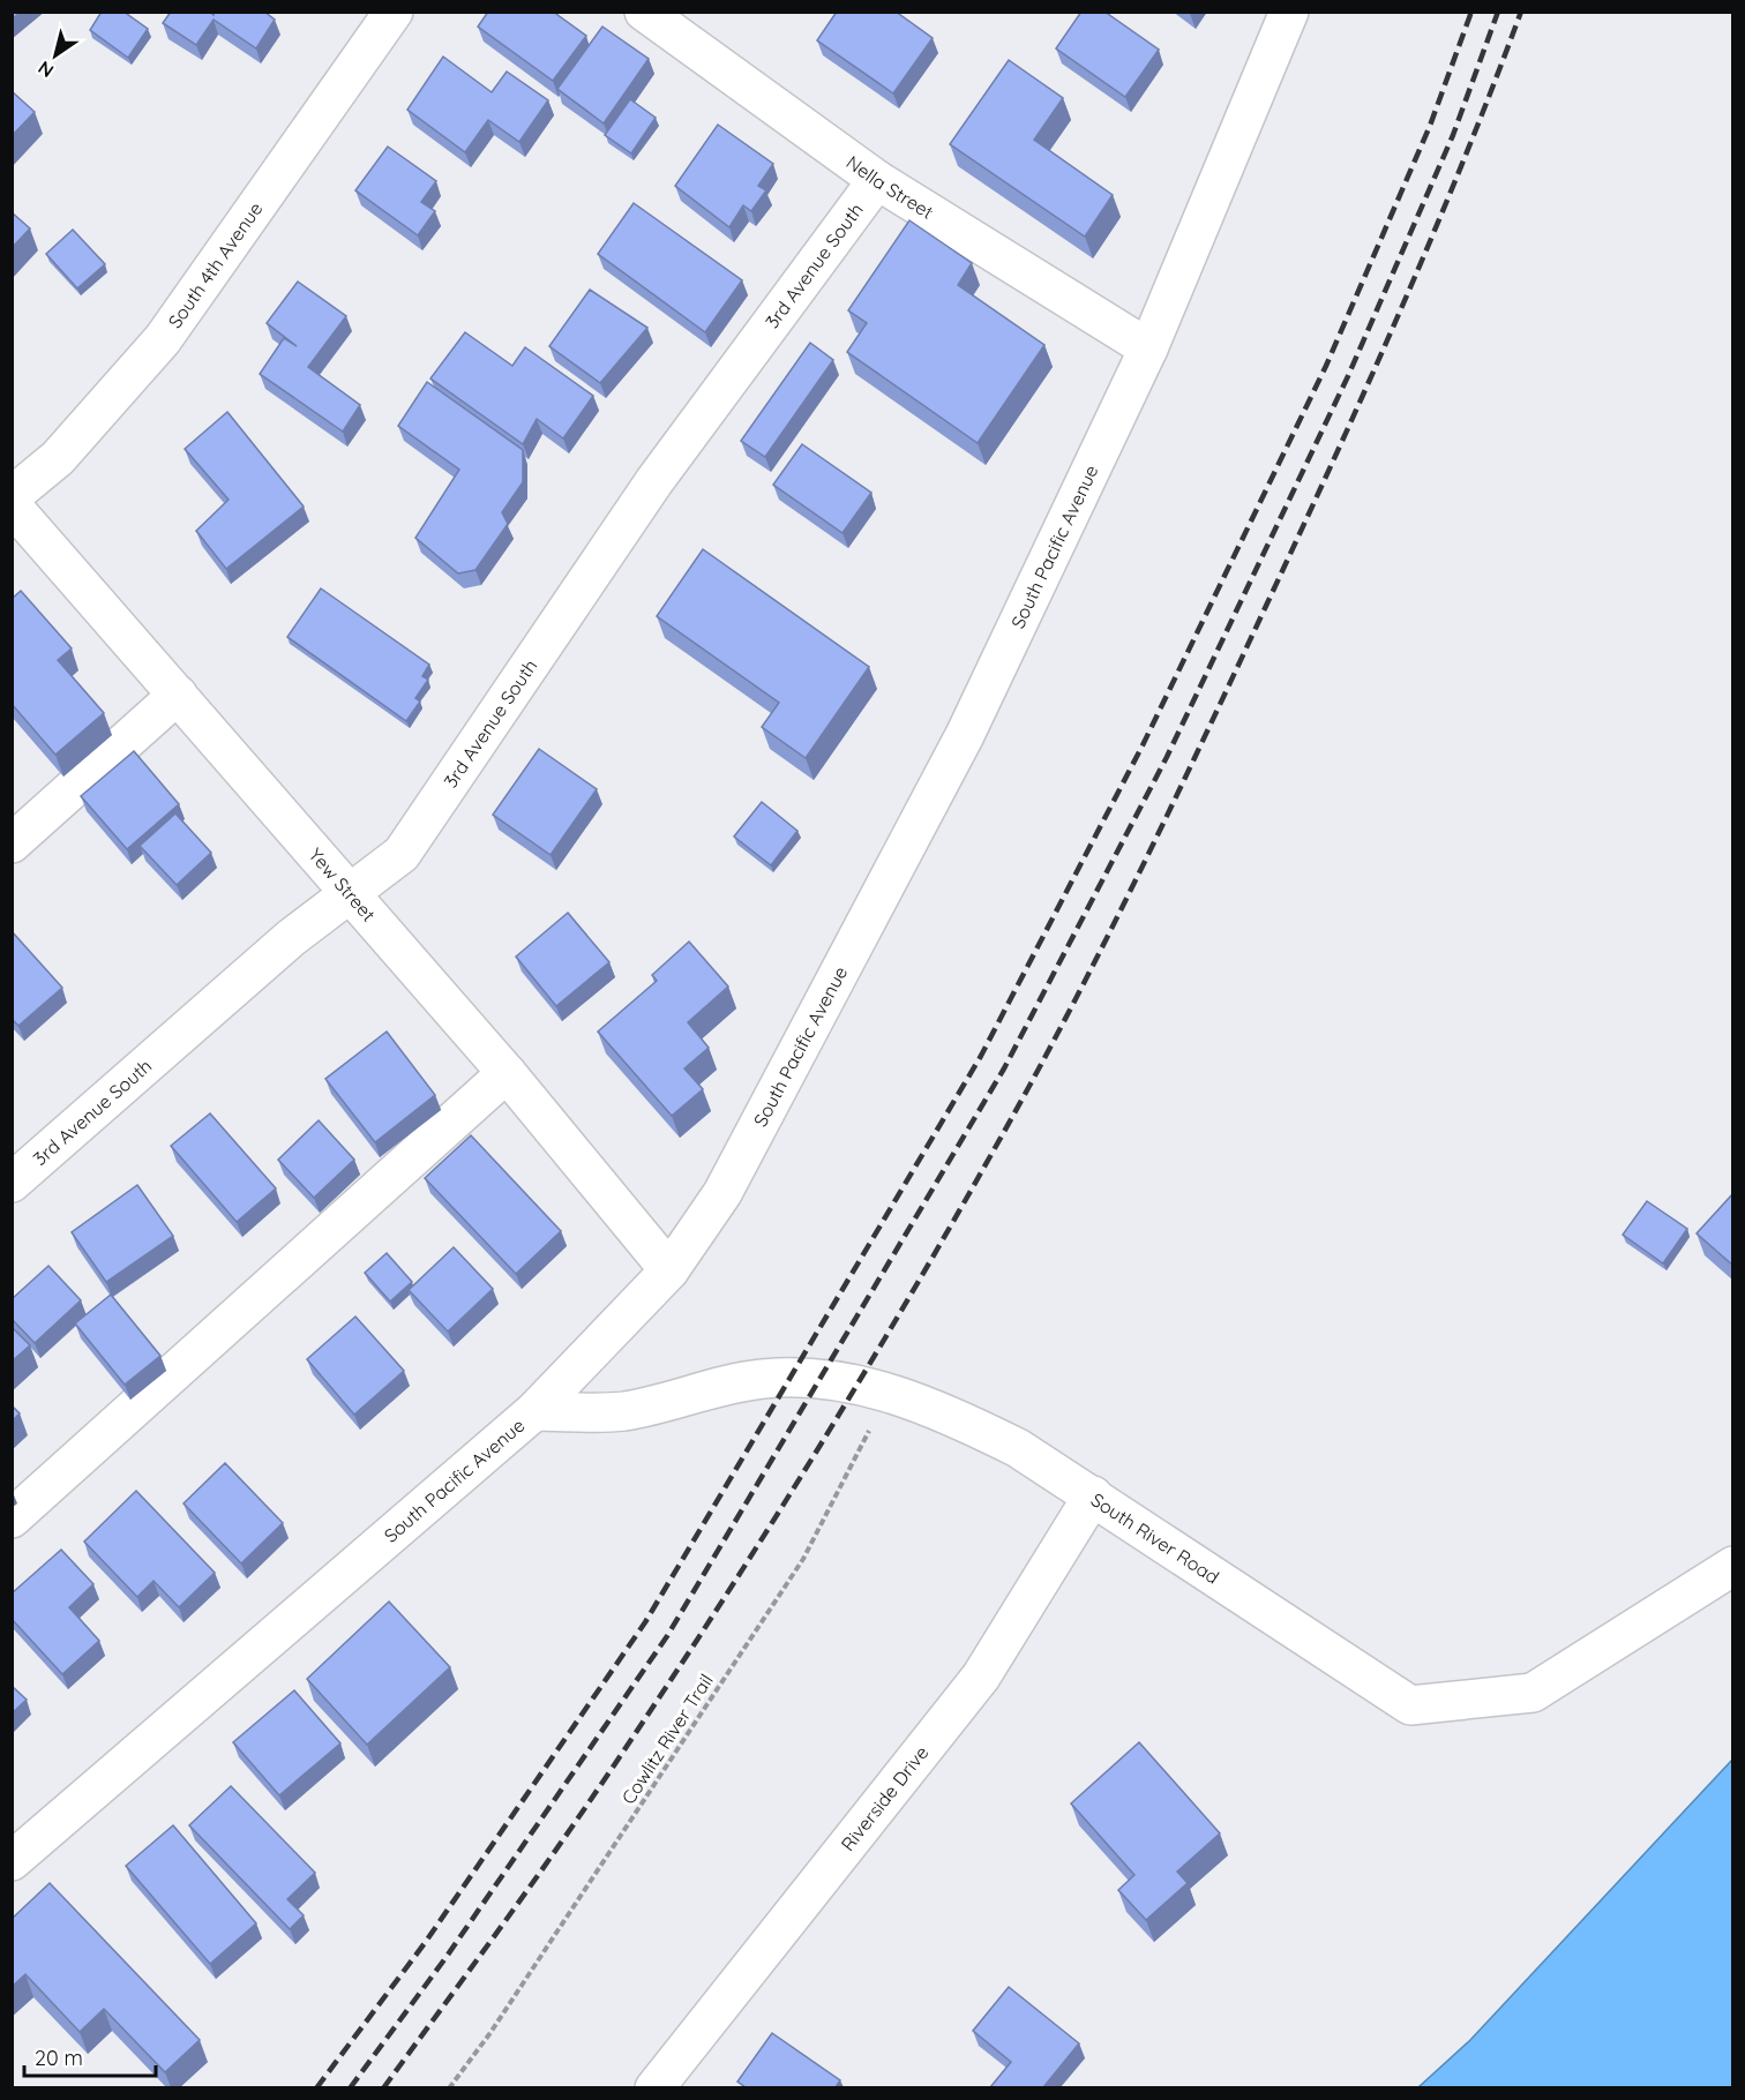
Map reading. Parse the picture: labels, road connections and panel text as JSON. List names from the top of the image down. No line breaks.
{"streets":{"street":["Nella Street","South 4th Avenue","3rd Avenue South","South Pacific Avenue","Yew Street","South River Road","Riverside Drive"],"path":["Cowlitz River Trail"]},"crossings":[["Nella Street","3rd Avenue South"],["Nella Street","South Pacific Avenue"],["3rd Avenue South","Yew Street"],["South Pacific Avenue","Yew Street"],["South Pacific Avenue","South River Road"],["South River Road","Cowlitz River Trail"],["South River Road","Riverside Drive"]],"scale_bar":"20 m","north":"bottom left"}
